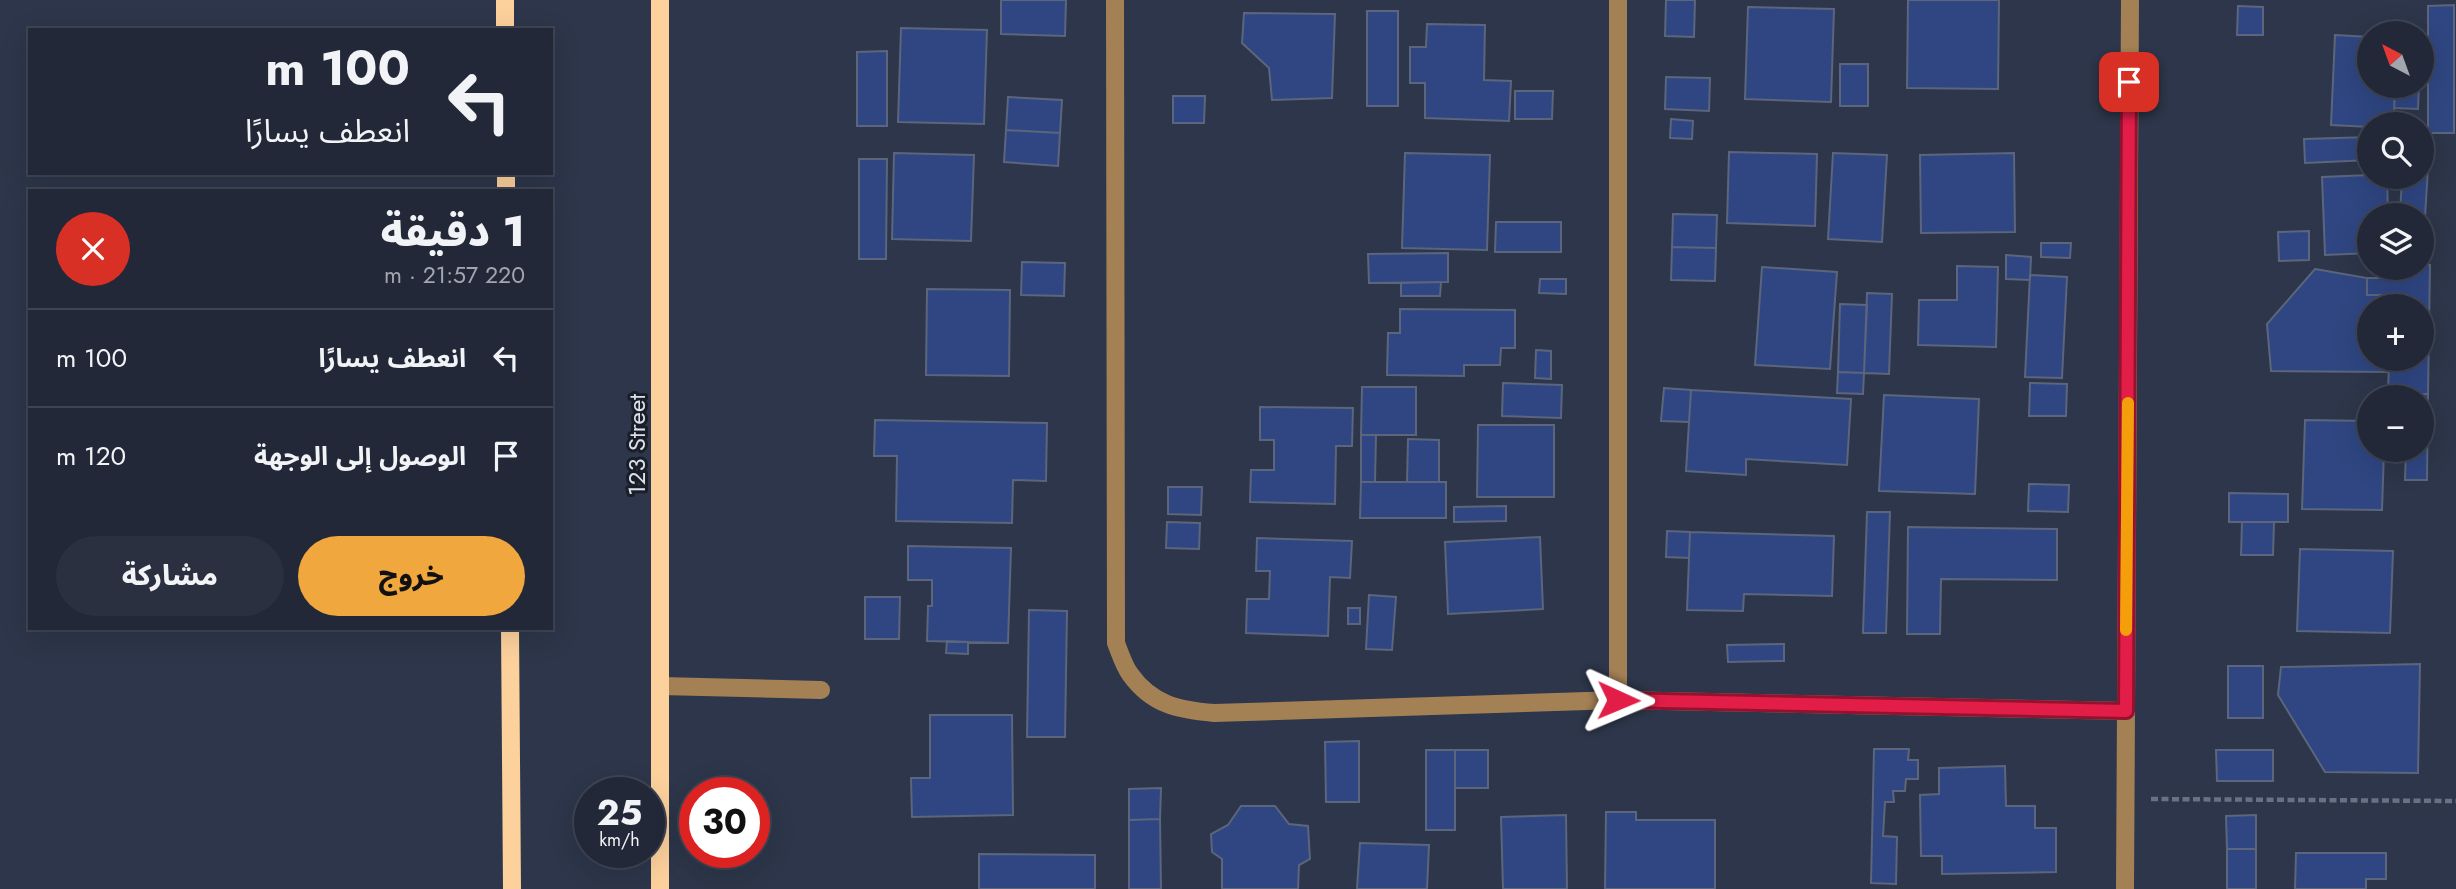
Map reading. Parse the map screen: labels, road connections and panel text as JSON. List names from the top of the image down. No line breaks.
{"streets":{"main road":["123 Street"]},"north":"top left","page":{"map_buttons":["+","−"],"turn":["100 m","انعطف يسارًا"],"heading":["1 دقيقة","220 m · 21:57"],"list":[{"name":"انعطف يسارًا","value":"100 m"},{"name":"الوصول إلى الوجهة","value":"120 m"}],"buttons":["خروج","مشاركة"],"speed":"25 km/h","limit":"30"}}
